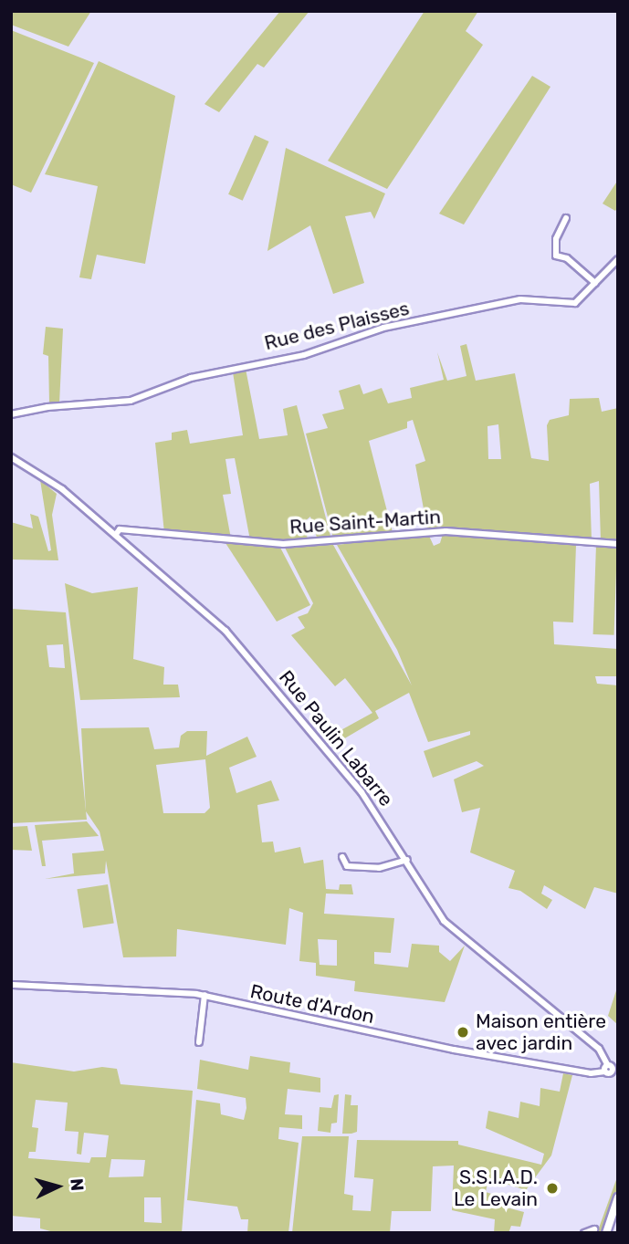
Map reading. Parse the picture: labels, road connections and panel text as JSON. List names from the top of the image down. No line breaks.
{"streets":{"street":["Rue des Plaisses","Rue Saint-Martin","Rue Paulin Labarre","Route d'Ardon"]},"crossings":[["Rue Saint-Martin","Rue Paulin Labarre"],["Rue Paulin Labarre","Route d'Ardon"]],"places":["Maison entière avec jardin","S.S.I.A.D. Le Levain"],"north":"right"}
